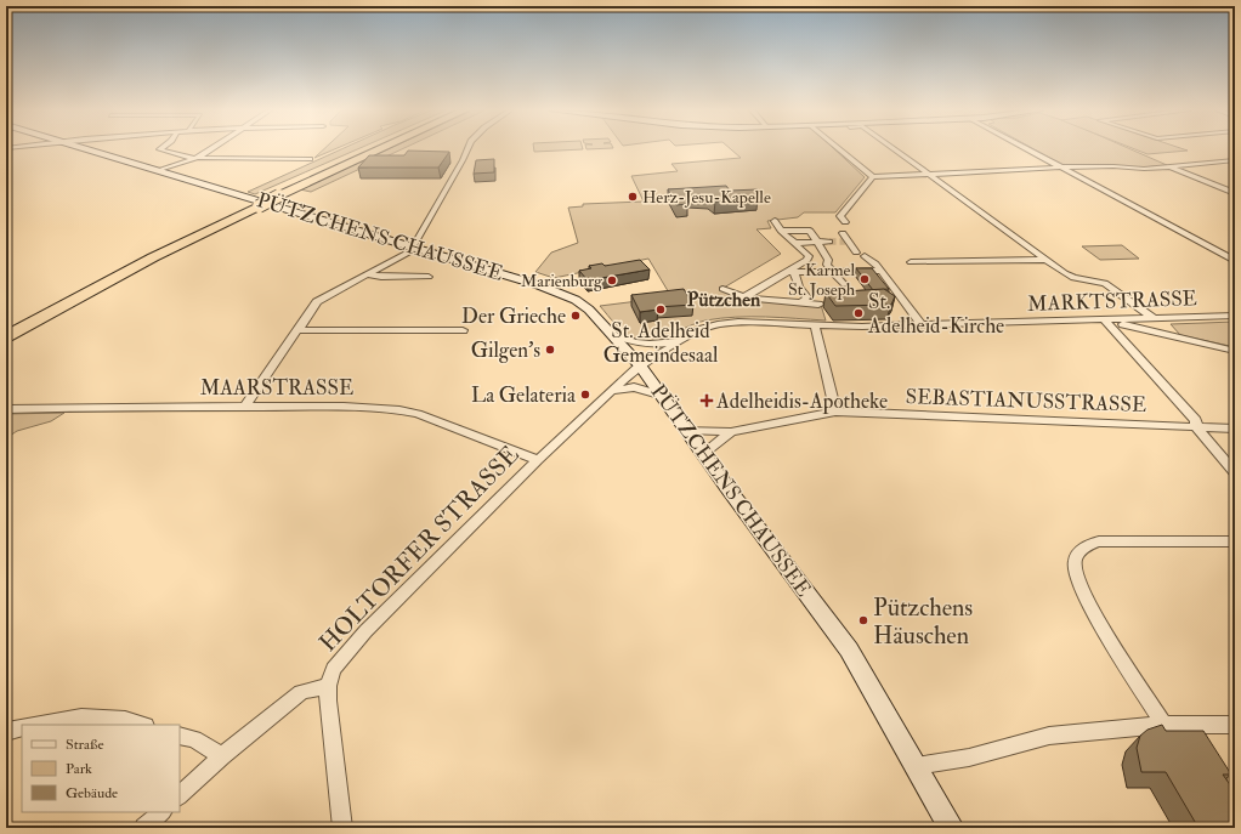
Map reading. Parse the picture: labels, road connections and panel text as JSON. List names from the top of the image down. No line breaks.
{"streets":{"street":["PÜTZCHENS CHAUSSEE","MARKTSTRASSE","MAARSTRASSE","SEBASTIANUSSTRASSE","HOLTORFER STRASSE"]},"crossings":[["PÜTZCHENS CHAUSSEE","SEBASTIANUSSTRASSE"],["PÜTZCHENS CHAUSSEE","HOLTORFER STRASSE"],["MARKTSTRASSE","HOLTORFER STRASSE"],["MAARSTRASSE","HOLTORFER STRASSE"]],"districts":["Pützchen"],"places":{"other":["Herz-Jesu-Kapelle","Karmel St. Joseph","Marienburg","St. Adelheid Gemeindesaal","St. Adelheid-Kirche","Der Grieche","Gilgen’s","La Gelateria","Pützchens Häuschen"],"health":["Adelheidis-Apotheke"]},"legend":["Straße","Park","Gebäude"]}
